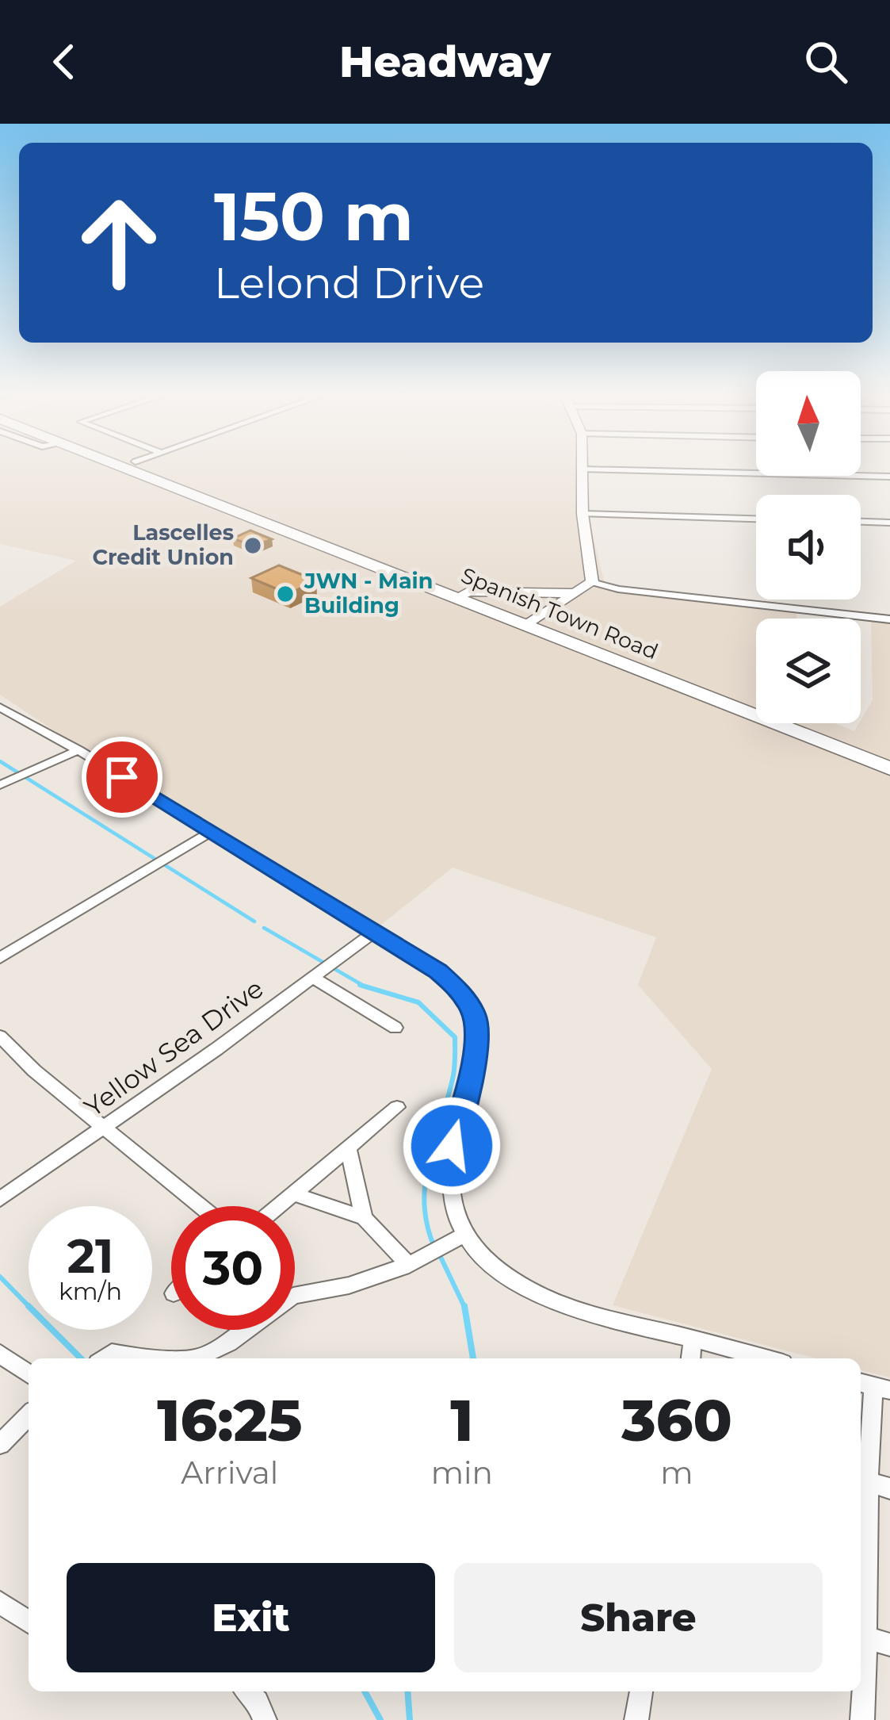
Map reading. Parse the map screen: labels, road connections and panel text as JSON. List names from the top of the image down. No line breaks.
{"streets":{"highway":["Spanish Town Road"],"street":["Yellow Sea Drive"]},"places":["Lascelles Credit Union","JWN - Main Building"],"north":"top","page":{"header":"Headway","turn":["150 m","Lelond Drive"],"speed":"21 km/h","limit":"30","eta":["16:25","Arrival","1","min","360","m"],"buttons":["Exit","Share"]}}
